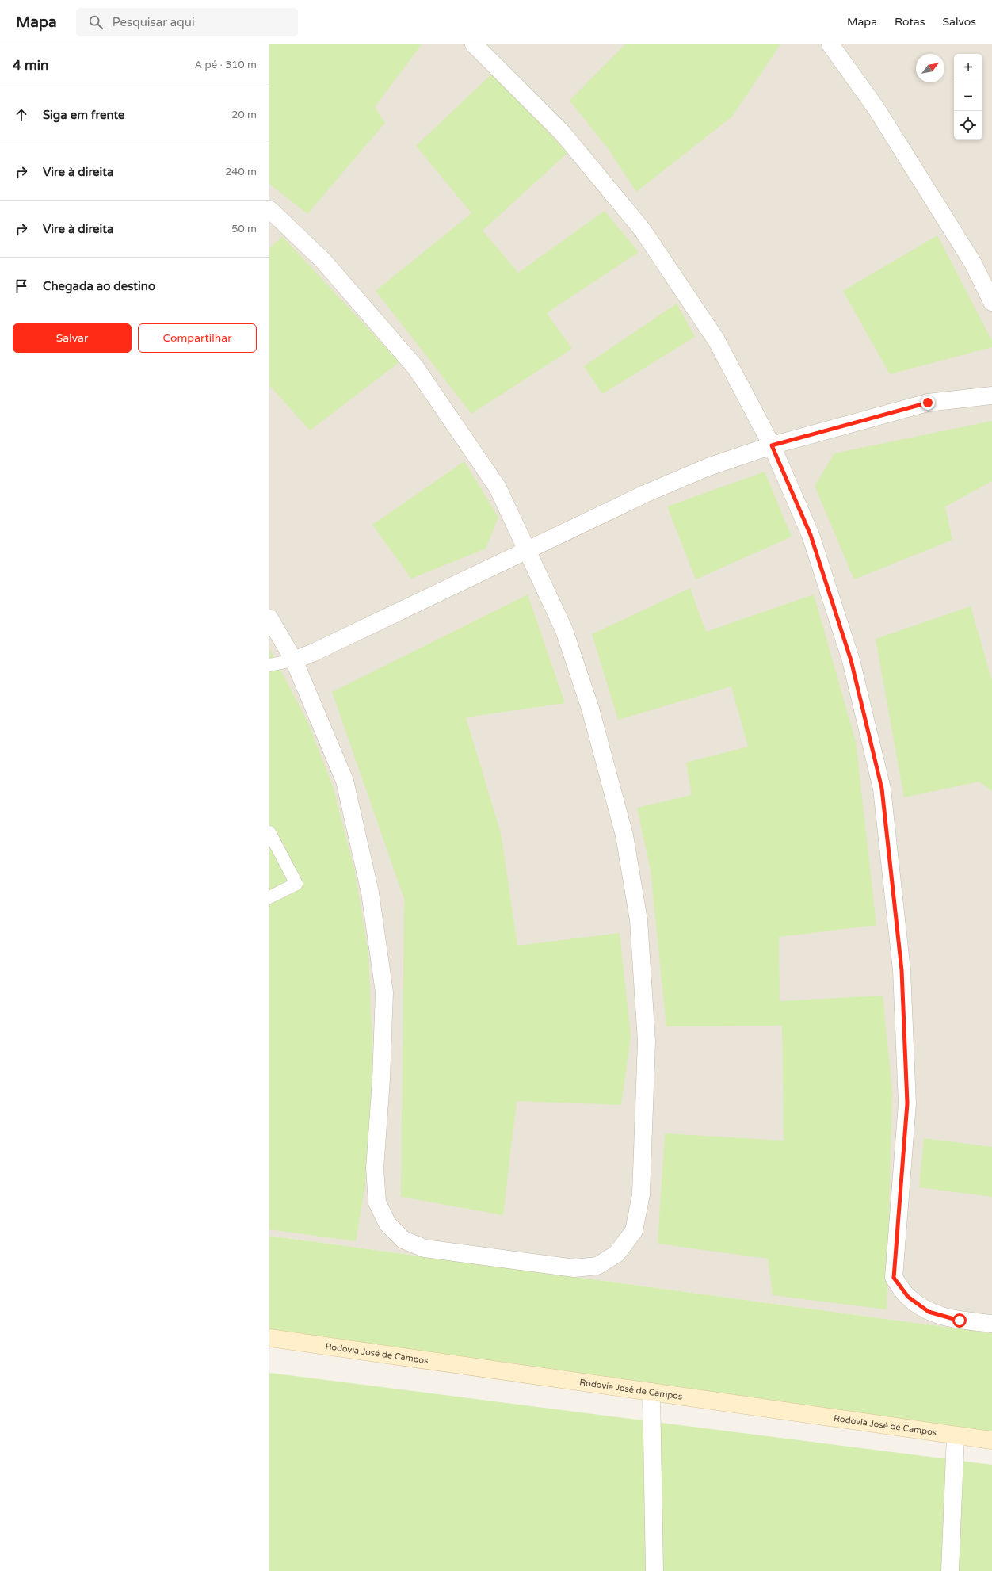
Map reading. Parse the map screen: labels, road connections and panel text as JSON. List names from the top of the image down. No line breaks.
{"streets":{"main road":["Rodovia José de Campos"]},"north":"top right","page":{"header":"Mapa","search":"Pesquisar aqui","nav":["Mapa","Rotas","Salvos"],"heading":["4 min","A pé · 310 m"],"map_buttons":["+","−"],"list":[["Siga em frente","20 m"],["Vire à direita","240 m"],["Vire à direita","50 m"],"Chegada ao destino"],"buttons":["Salvar","Compartilhar"]}}
